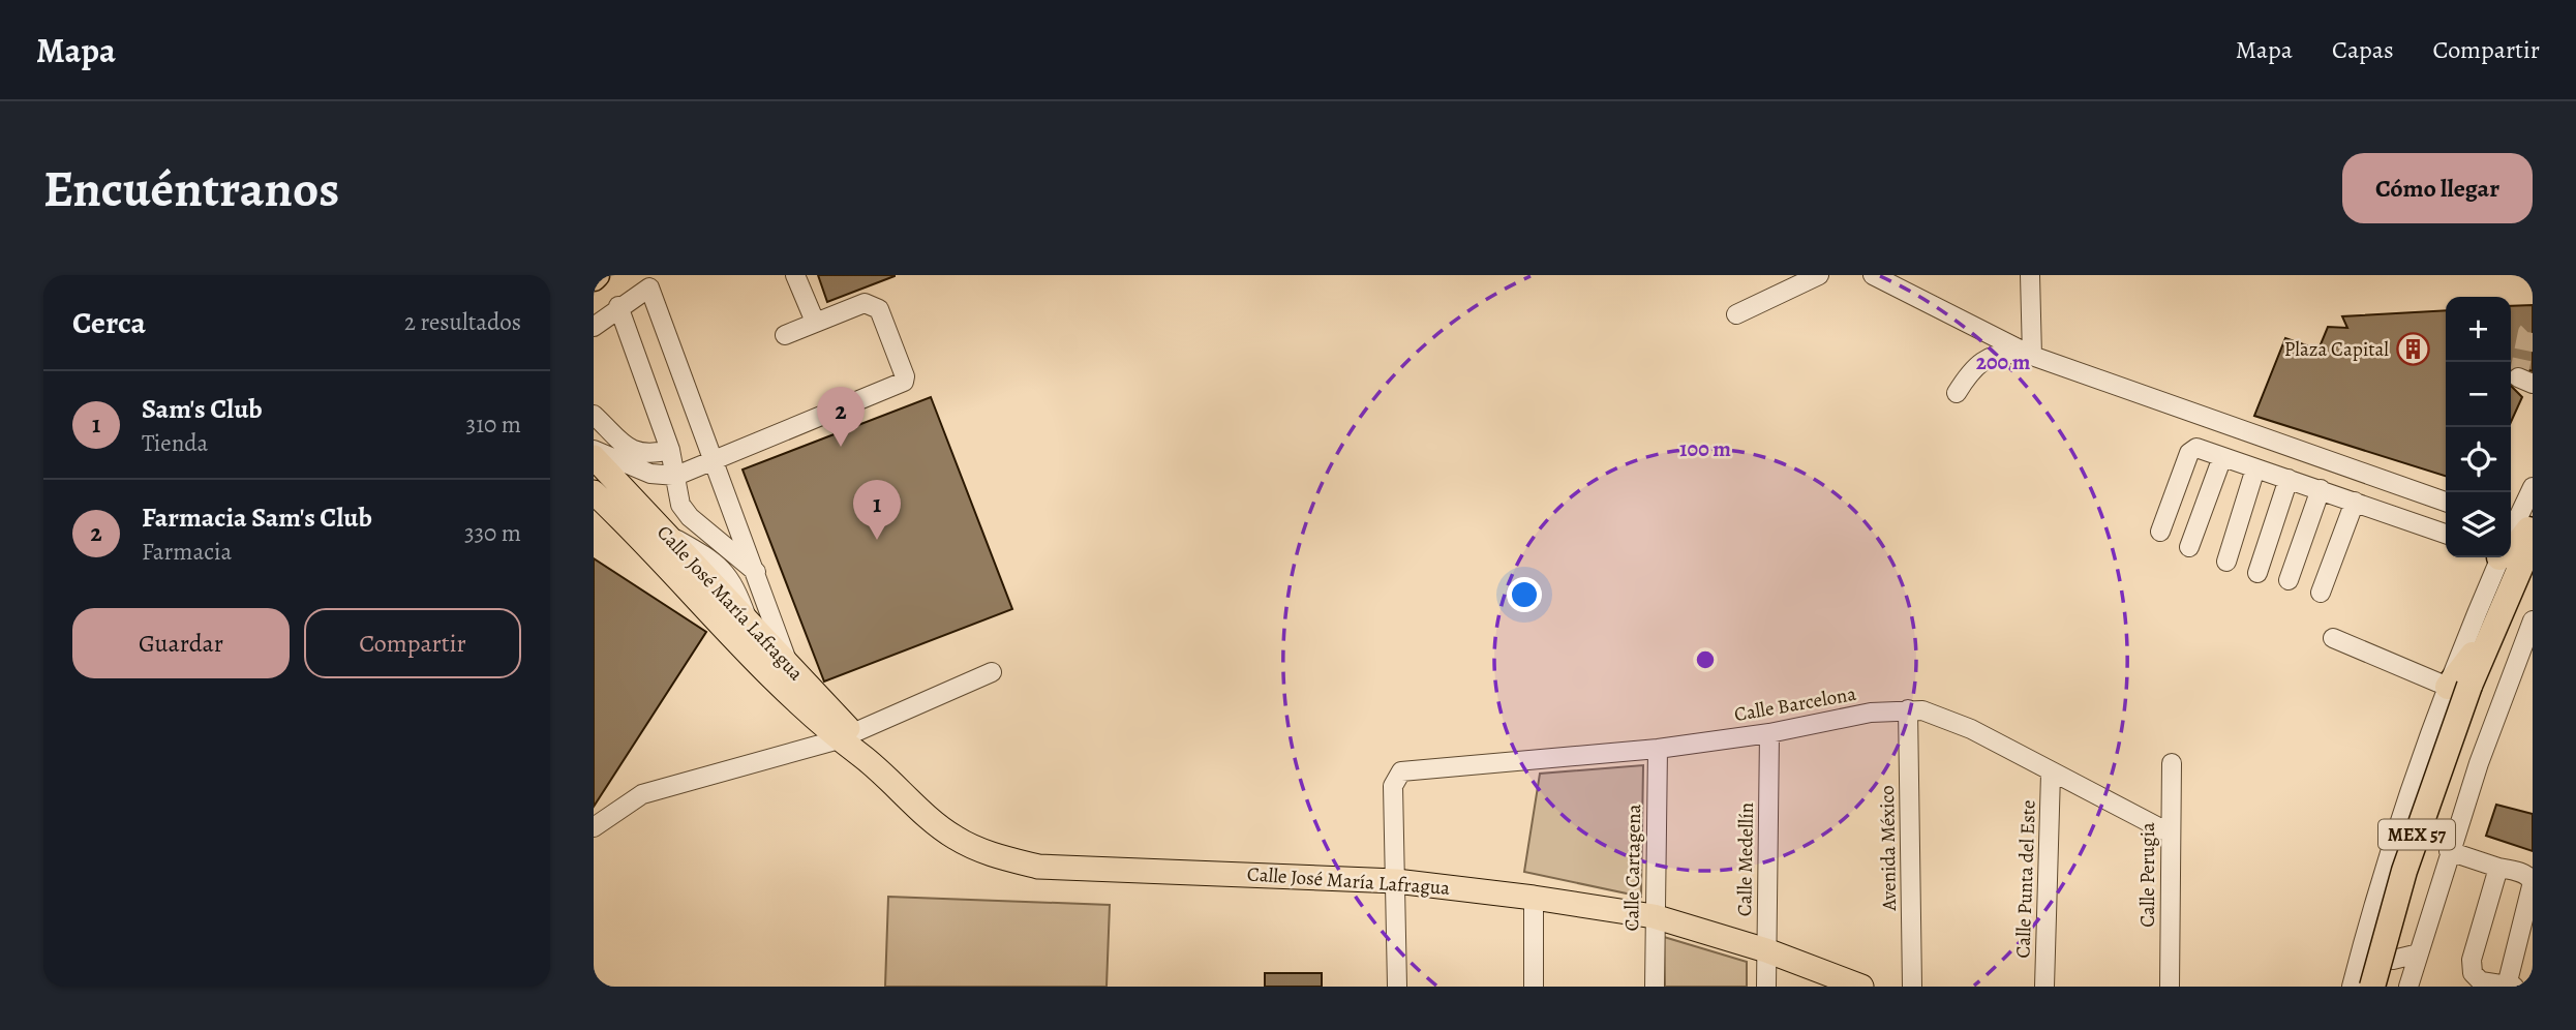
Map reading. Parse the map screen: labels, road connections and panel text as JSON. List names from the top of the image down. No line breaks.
{"streets":{"highway":["MEX 57"],"main road":["Calle José María Lafragua"],"street":["Calle Barcelona","Avenida México","Calle Medellín","Calle Cartagena","Calle Perugia","Calle Punta del Este"]},"crossings":[["Calle José María Lafragua","Calle Barcelona"],["Calle José María Lafragua","Calle Medellín"],["Calle José María Lafragua","Calle Cartagena"],["Calle Barcelona","Avenida México"],["Calle Barcelona","Calle Medellín"],["Calle Barcelona","Calle Cartagena"],["Calle Barcelona","Calle Perugia"],["Calle Barcelona","Calle Punta del Este"]],"places":{"building":["Plaza Capital"]},"page":{"header":"Mapa","nav":["Mapa","Capas","Compartir"],"buttons":["Cómo llegar",["Guardar","Compartir"]],"title":"Encuéntranos","heading":["Cerca","2 resultados"],"map_buttons":["+","−"],"list":[{"mark":"1","name":"Sam's Club","note":"Tienda","value":"310 m"},{"mark":"2","name":"Farmacia Sam's Club","note":"Farmacia","value":"330 m"}],"pins":["2","1"]},"rings":["200 m","100 m"]}
